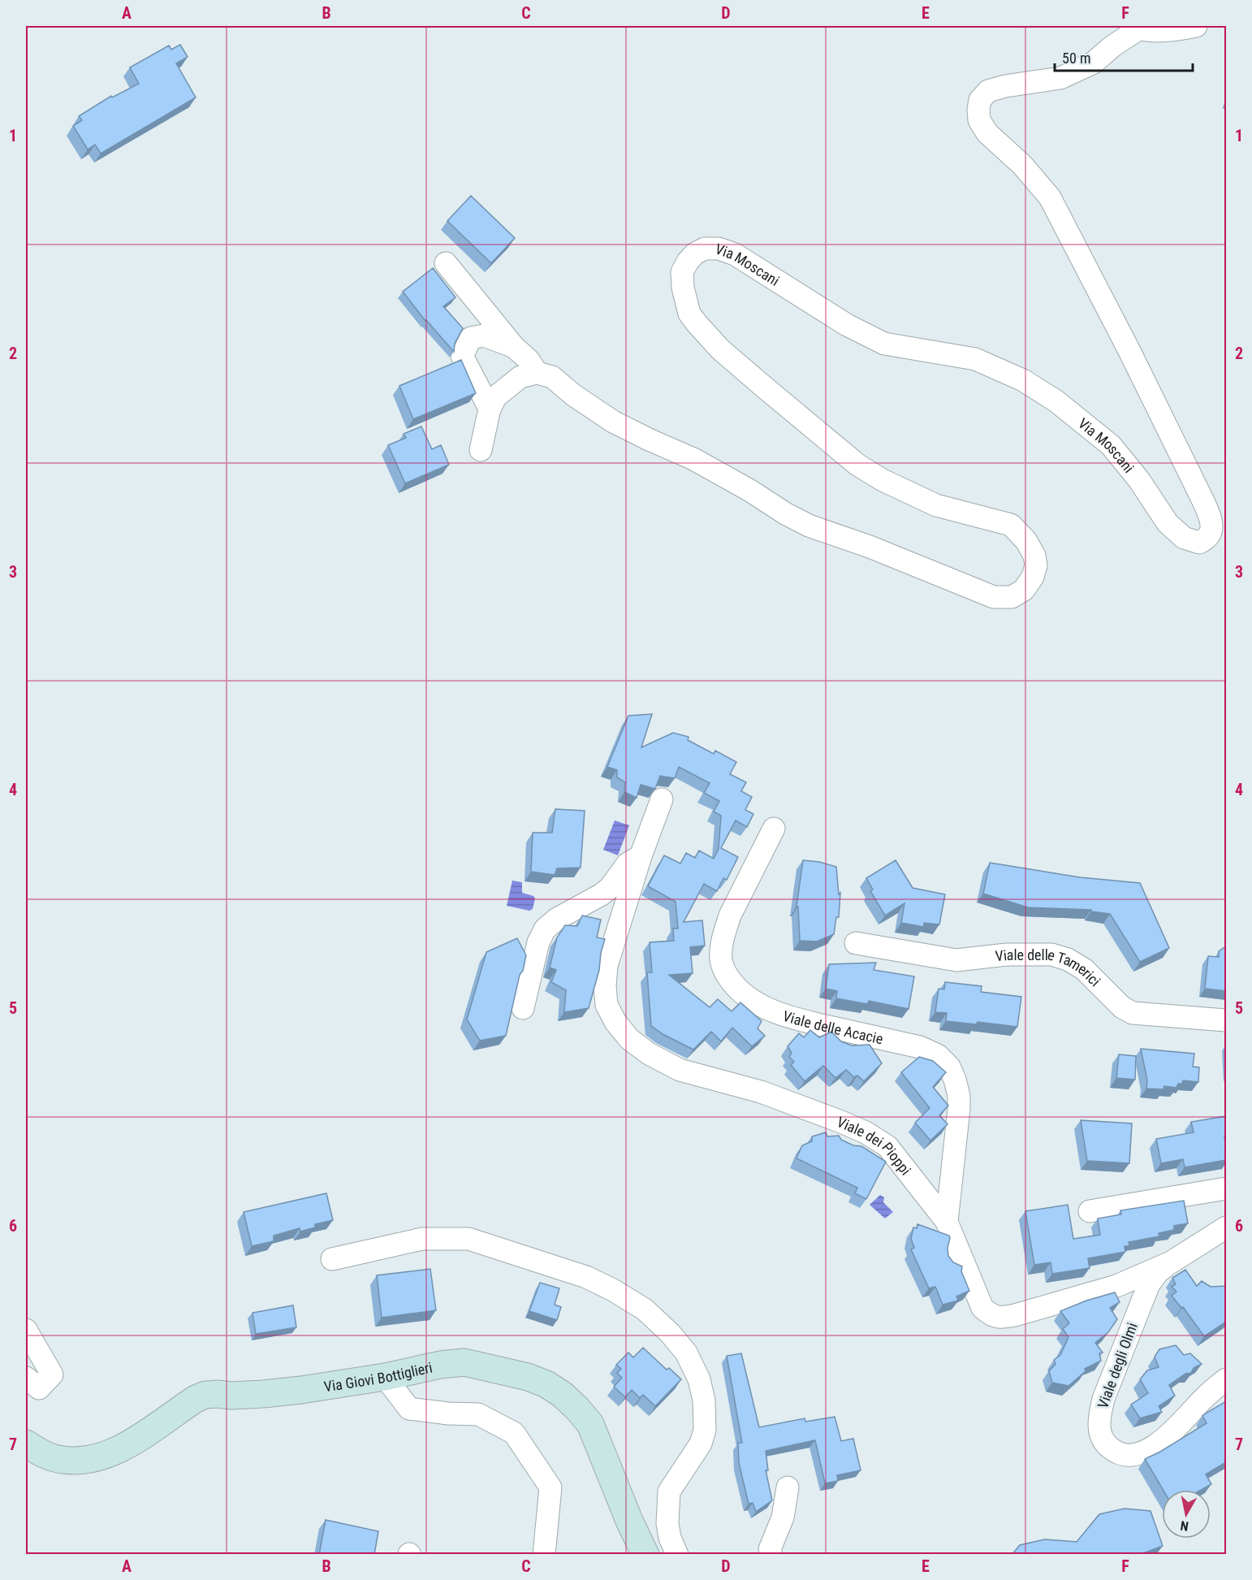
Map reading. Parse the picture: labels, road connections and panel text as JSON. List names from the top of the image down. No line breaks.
{"streets":{"street":["Via Moscani","Viale delle Tamerici","Viale delle Acacie","Viale dei Pioppi","Viale degli Olmi","Via Giovi Bottiglieri"]},"crossings":[["Viale delle Acacie","Viale dei Pioppi"],["Viale dei Pioppi","Viale degli Olmi"]],"scale_bar":"50 m","north":"bottom","grid":{"columns":["A","B","C","D","E","F"],"rows":["1","2","3","4","5","6","7"]}}
